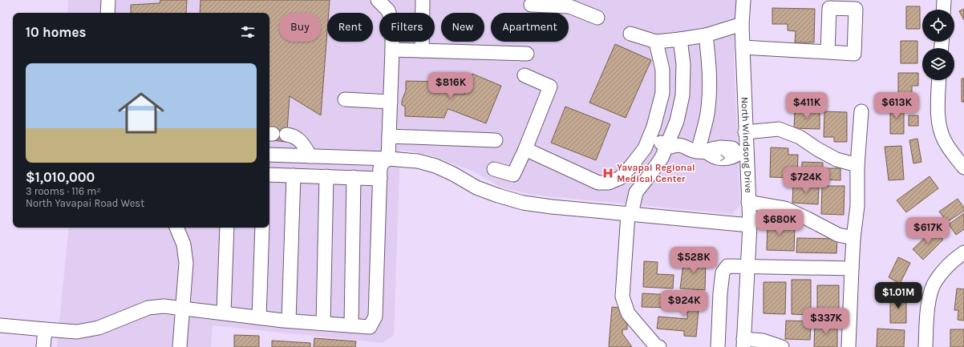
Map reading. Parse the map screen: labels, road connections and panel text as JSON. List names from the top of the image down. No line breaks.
{"streets":{"street":["North Windsong Drive"]},"places":{"hospital":["Yavapai Regional Medical Center"]},"page":{"chip":["Buy","Rent","Filters","New","Apartment"],"heading":"10 homes","list":[{"name":"$1,010,000","note":"3 rooms · 116 m² · North Yavapai Road West"}],"price":["$816K","$411K","$613K","$724K","$680K","$617K","$528K","$1.01M","$924K","$337K"]}}
